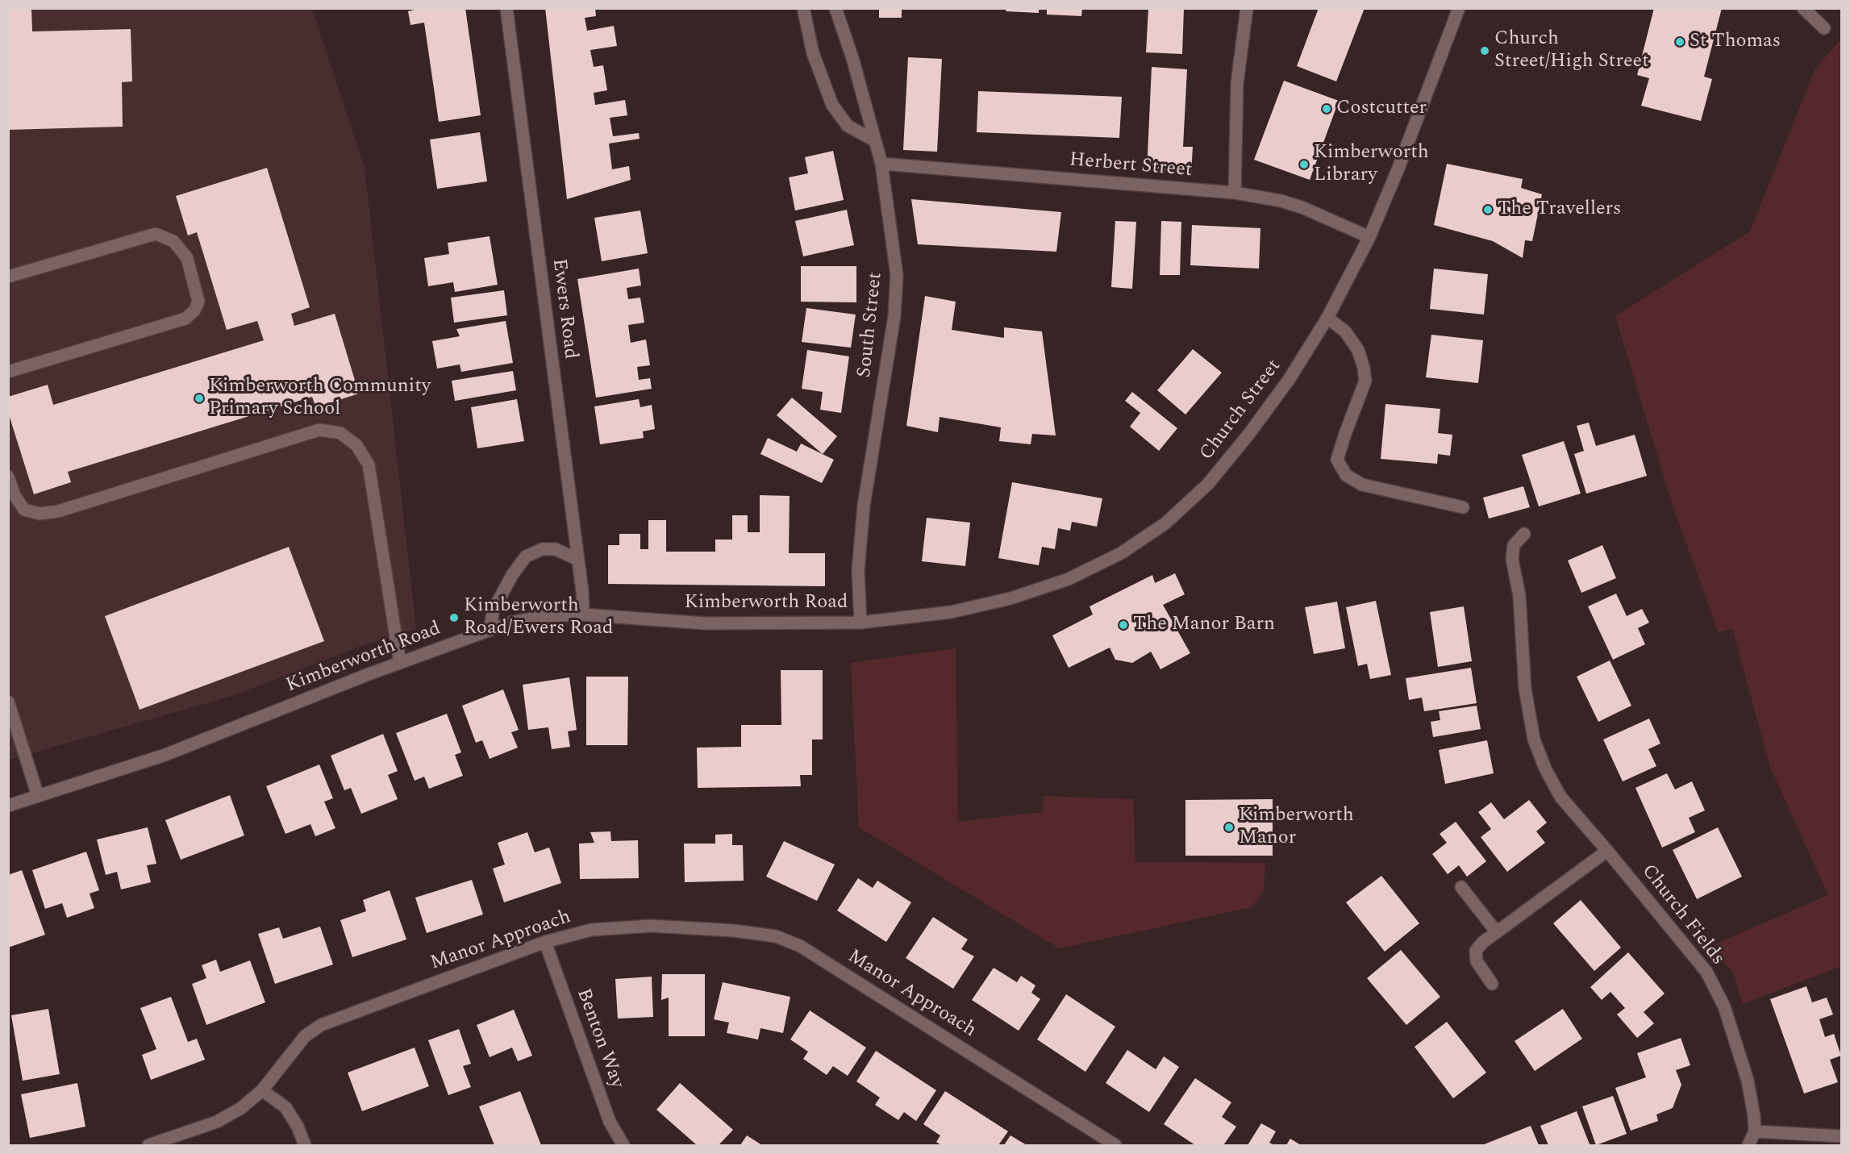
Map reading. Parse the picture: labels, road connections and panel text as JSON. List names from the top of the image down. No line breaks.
{"streets":{"street":["Herbert Street","Ewers Road","South Street","Church Street","Kimberworth Road","Church Fields","Manor Approach","Benton Way"]},"crossings":[["Herbert Street","South Street"],["Herbert Street","Church Street"],["Ewers Road","Kimberworth Road"],["South Street","Church Street"],["South Street","Kimberworth Road"],["Church Street","Kimberworth Road"],["Manor Approach","Benton Way"]],"places":["St Thomas","Church Street/High Street","Costcutter","Kimberworth Library","The Travellers","Kimberworth Community Primary School","Kimberworth Road/Ewers Road","The Manor Barn","Kimberworth Manor"]}
